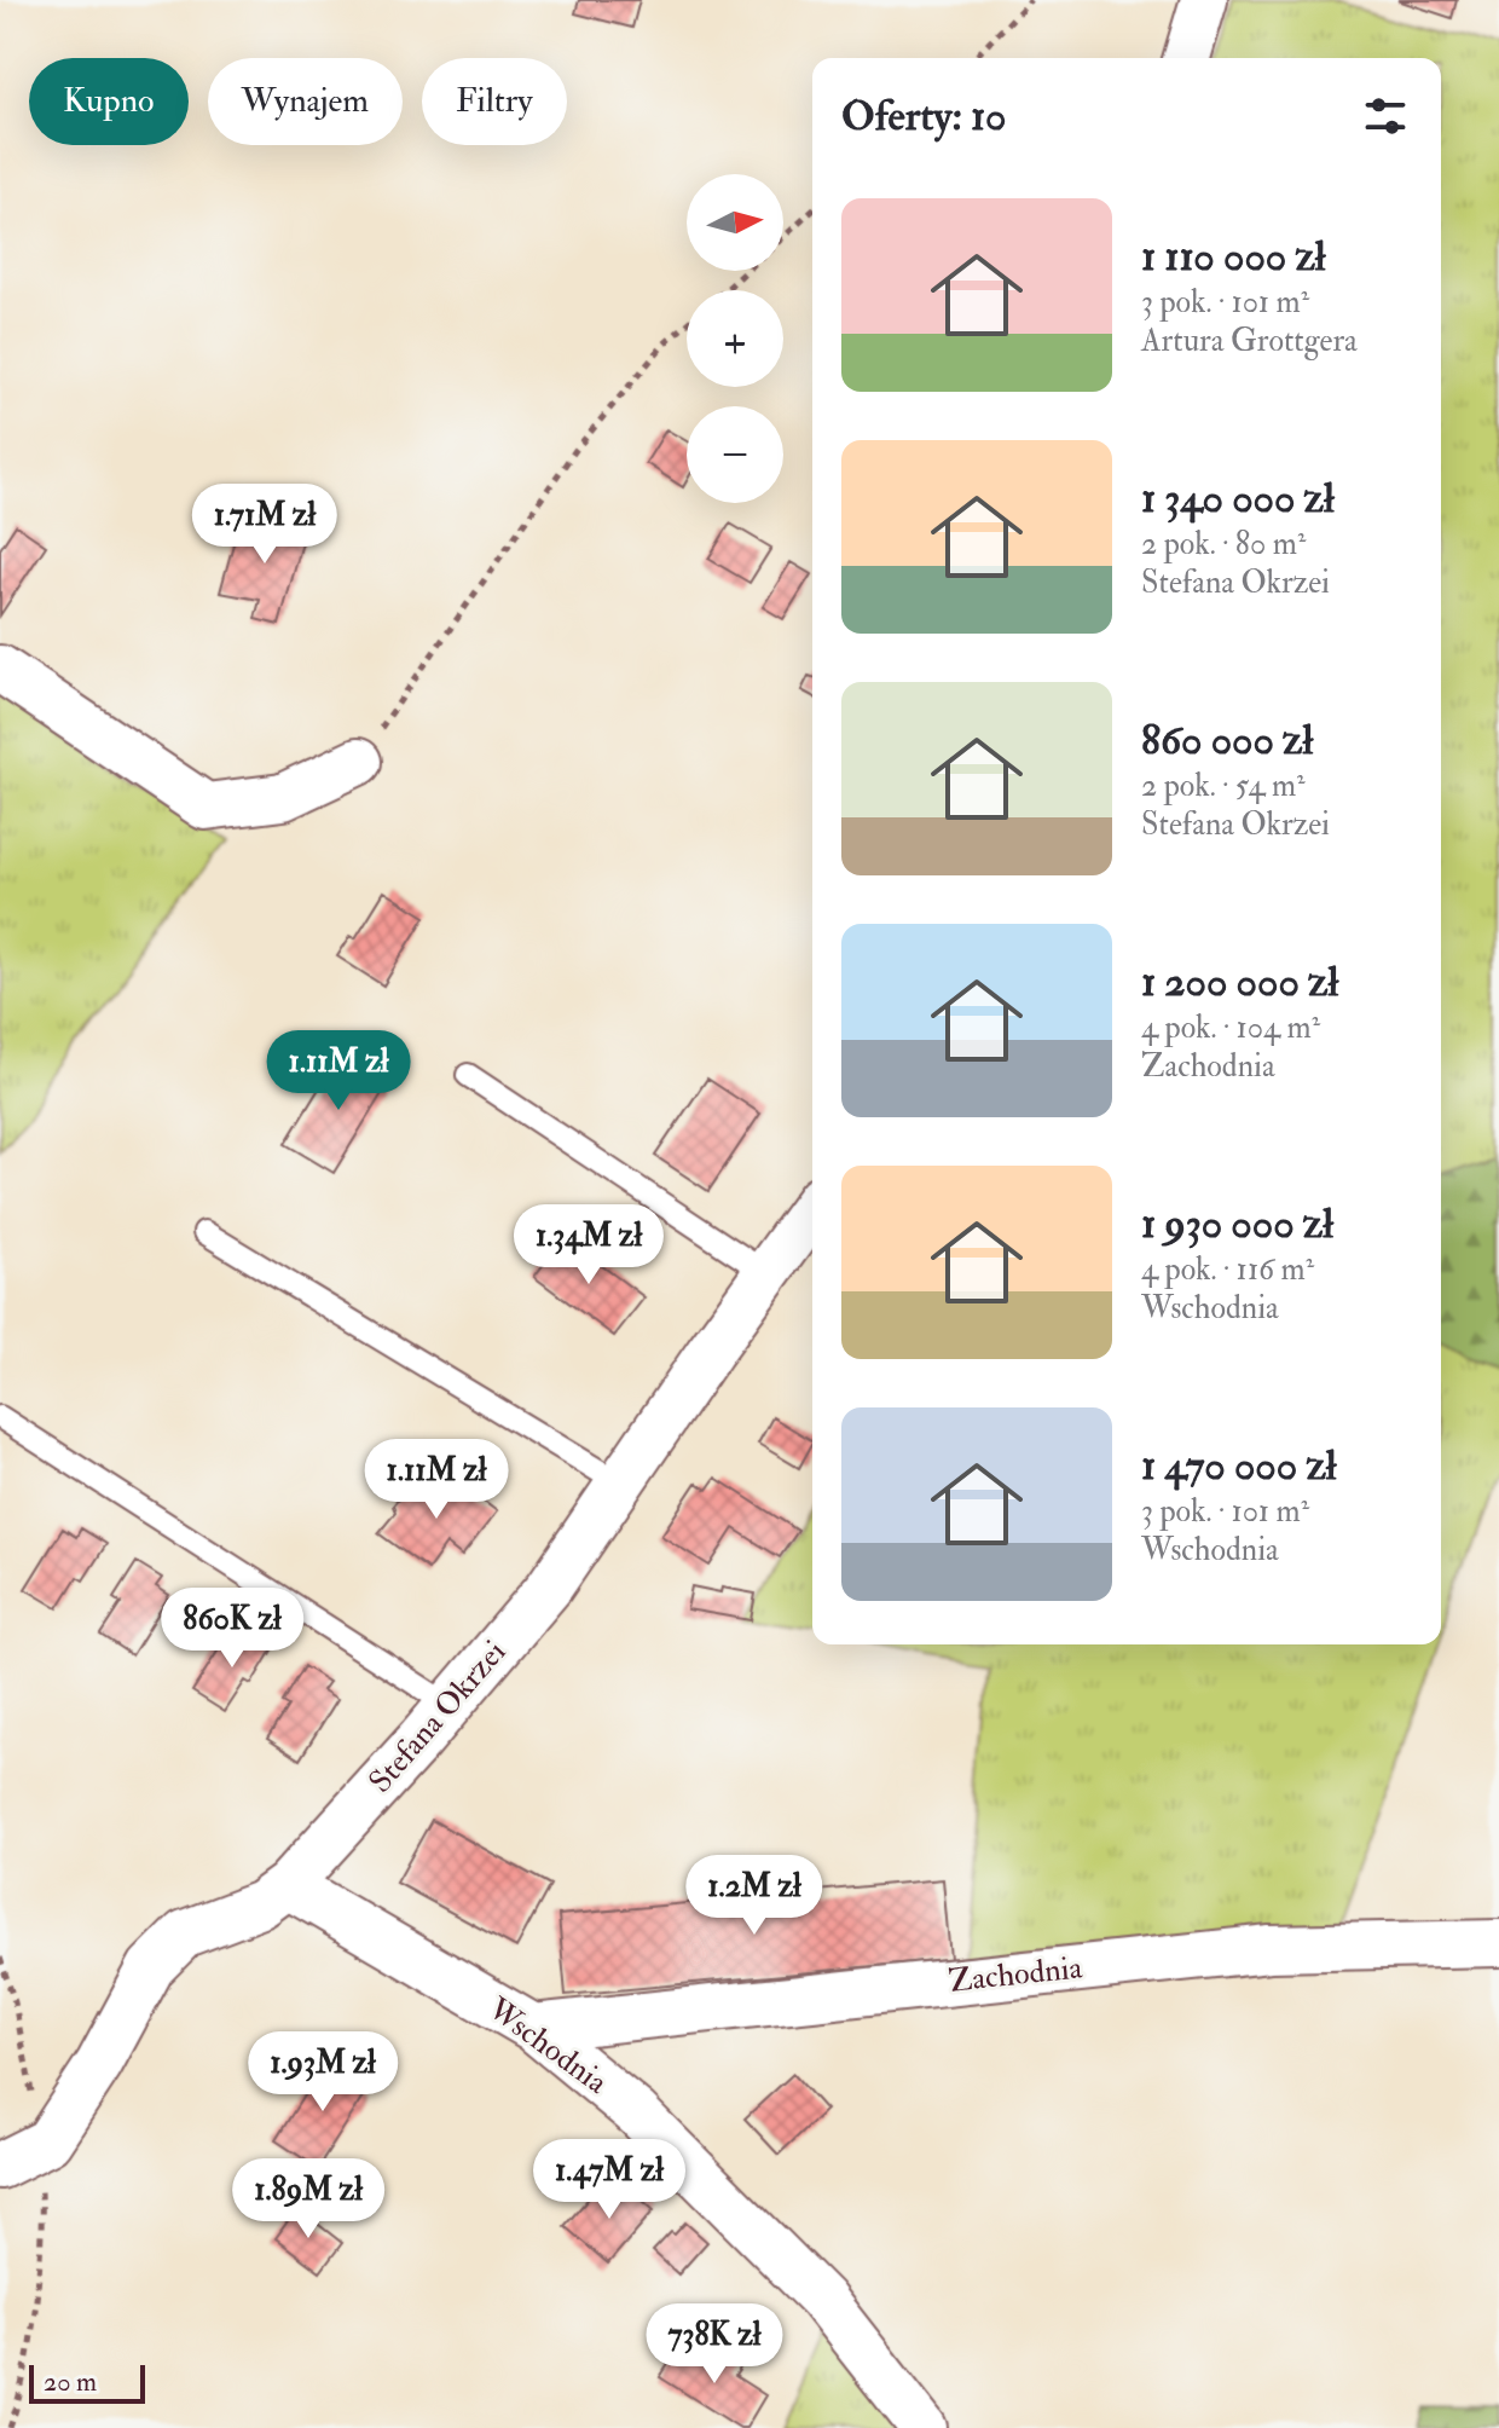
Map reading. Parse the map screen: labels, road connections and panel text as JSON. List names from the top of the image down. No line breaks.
{"streets":{"street":["Stefana Okrzei","Zachodnia","Wschodnia"]},"crossings":[["Stefana Okrzei","Wschodnia"],["Zachodnia","Wschodnia"]],"scale_bar":"20 m","north":"right","page":{"chip":["Kupno","Wynajem","Filtry"],"heading":"Oferty: 10","map_buttons":["+","−"],"list":[{"name":"1 110 000 zł","note":"3 pok. · 101 m² · Artura Grottgera"},{"name":"1 340 000 zł","note":"2 pok. · 80 m² · Stefana Okrzei"},{"name":"860 000 zł","note":"2 pok. · 54 m² · Stefana Okrzei"},{"name":"1 200 000 zł","note":"4 pok. · 104 m² · Zachodnia"},{"name":"1 930 000 zł","note":"4 pok. · 116 m² · Wschodnia"},{"name":"1 470 000 zł","note":"3 pok. · 101 m² · Wschodnia"}],"price":["1.71M zł","1.11M zł","1.34M zł","1.11M zł","860K zł","1.2M zł","1.93M zł","1.47M zł","1.89M zł","738K zł"],"scale":"20 m"}}
